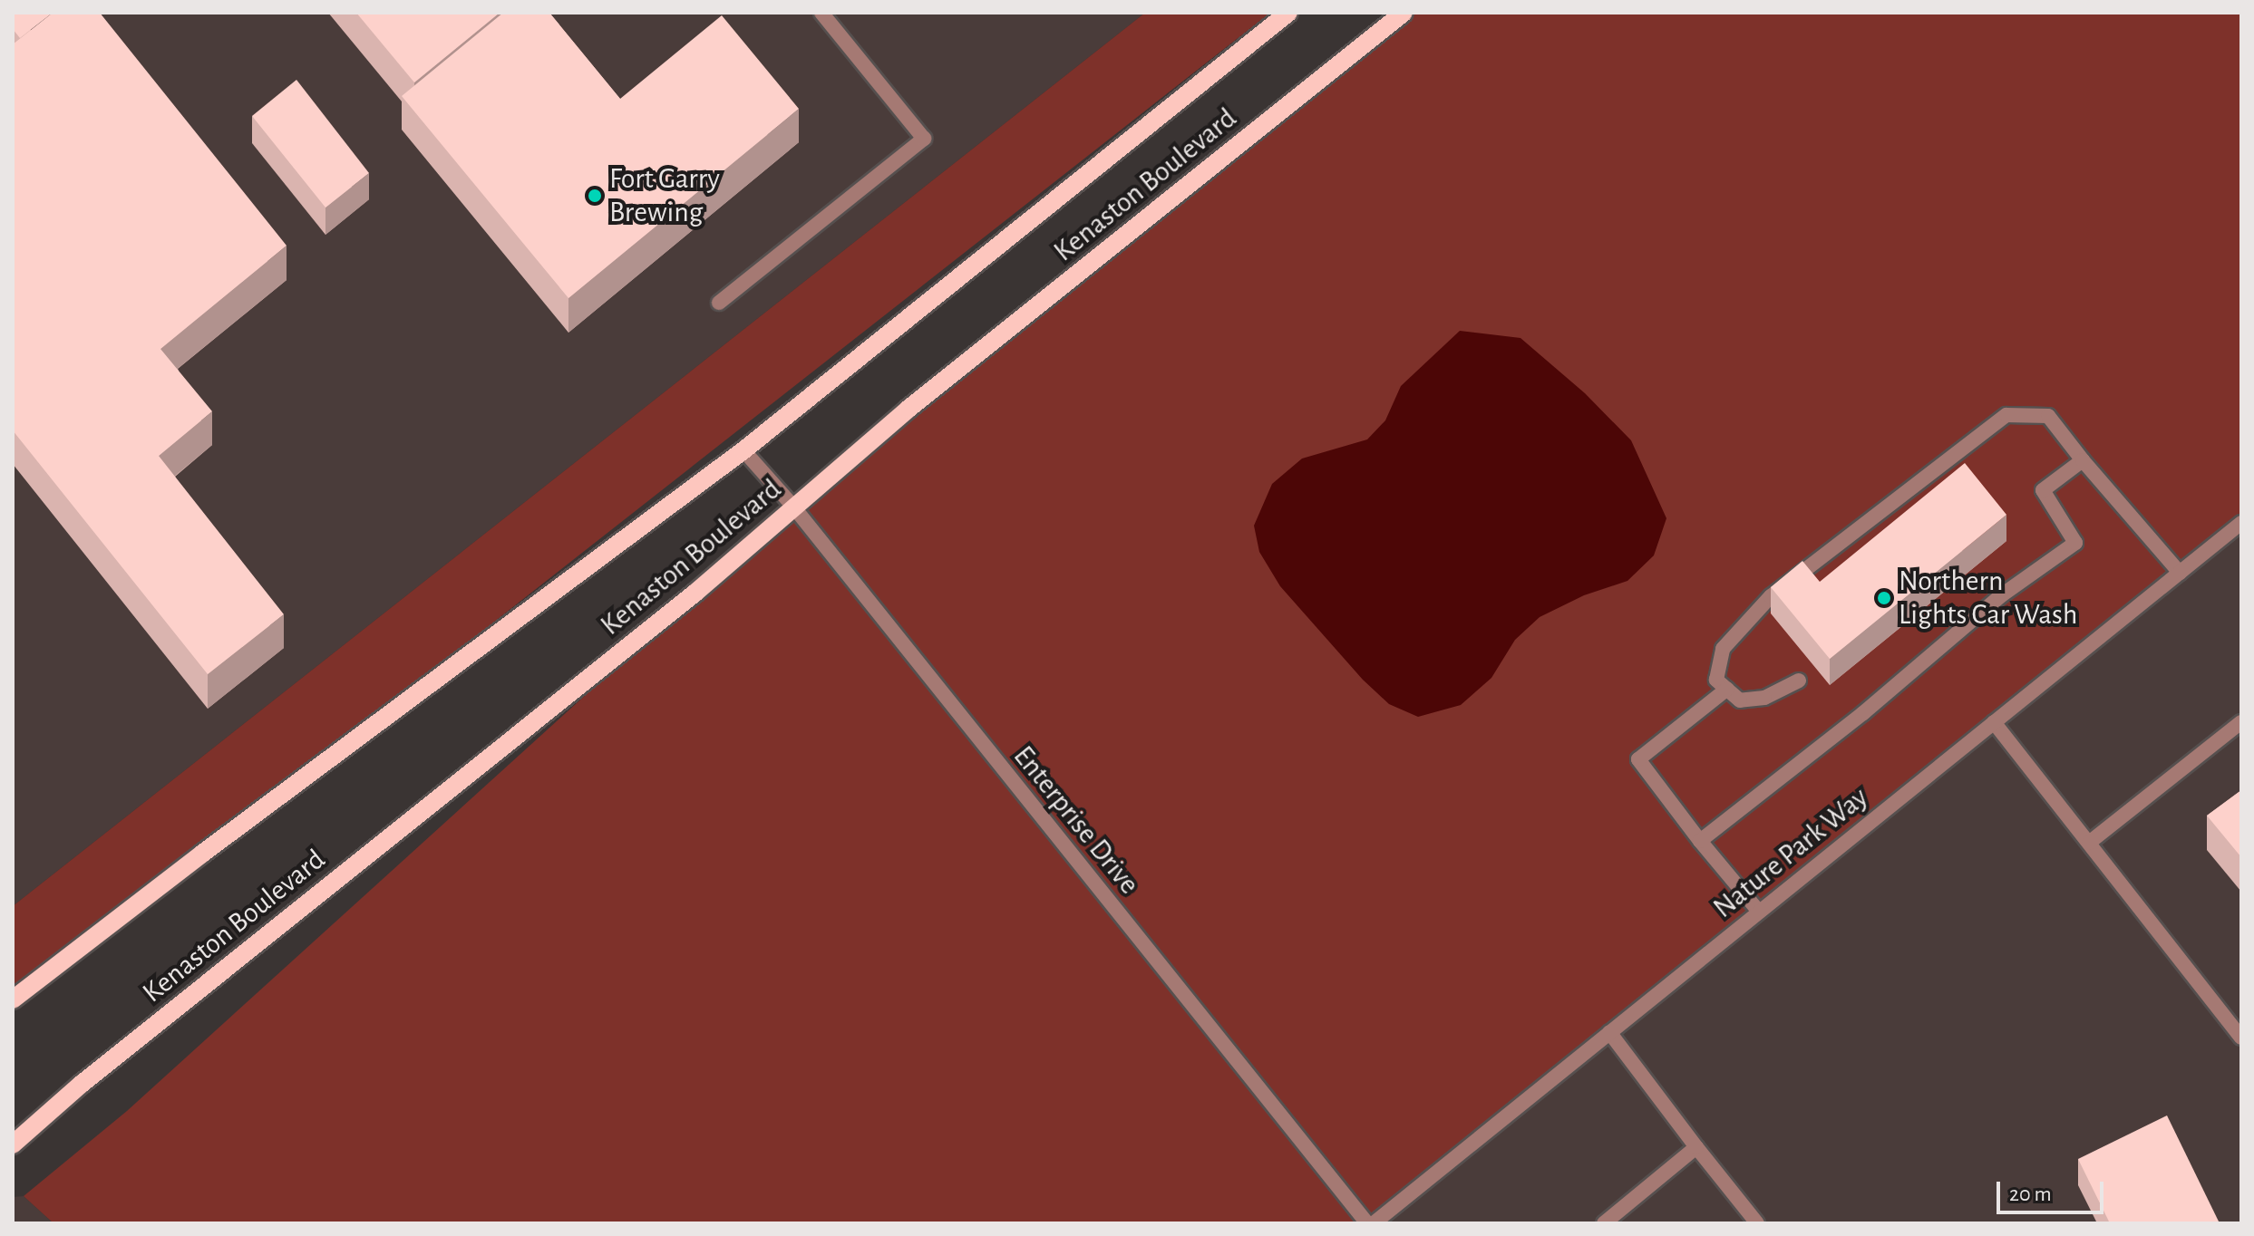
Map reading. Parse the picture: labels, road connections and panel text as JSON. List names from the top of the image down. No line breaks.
{"streets":{"main road":["Kenaston Boulevard"],"street":["Enterprise Drive","Nature Park Way"]},"crossings":[["Kenaston Boulevard","Enterprise Drive"]],"places":["Fort Garry Brewing","Northern Lights Car Wash"],"scale_bar":"20 m"}
